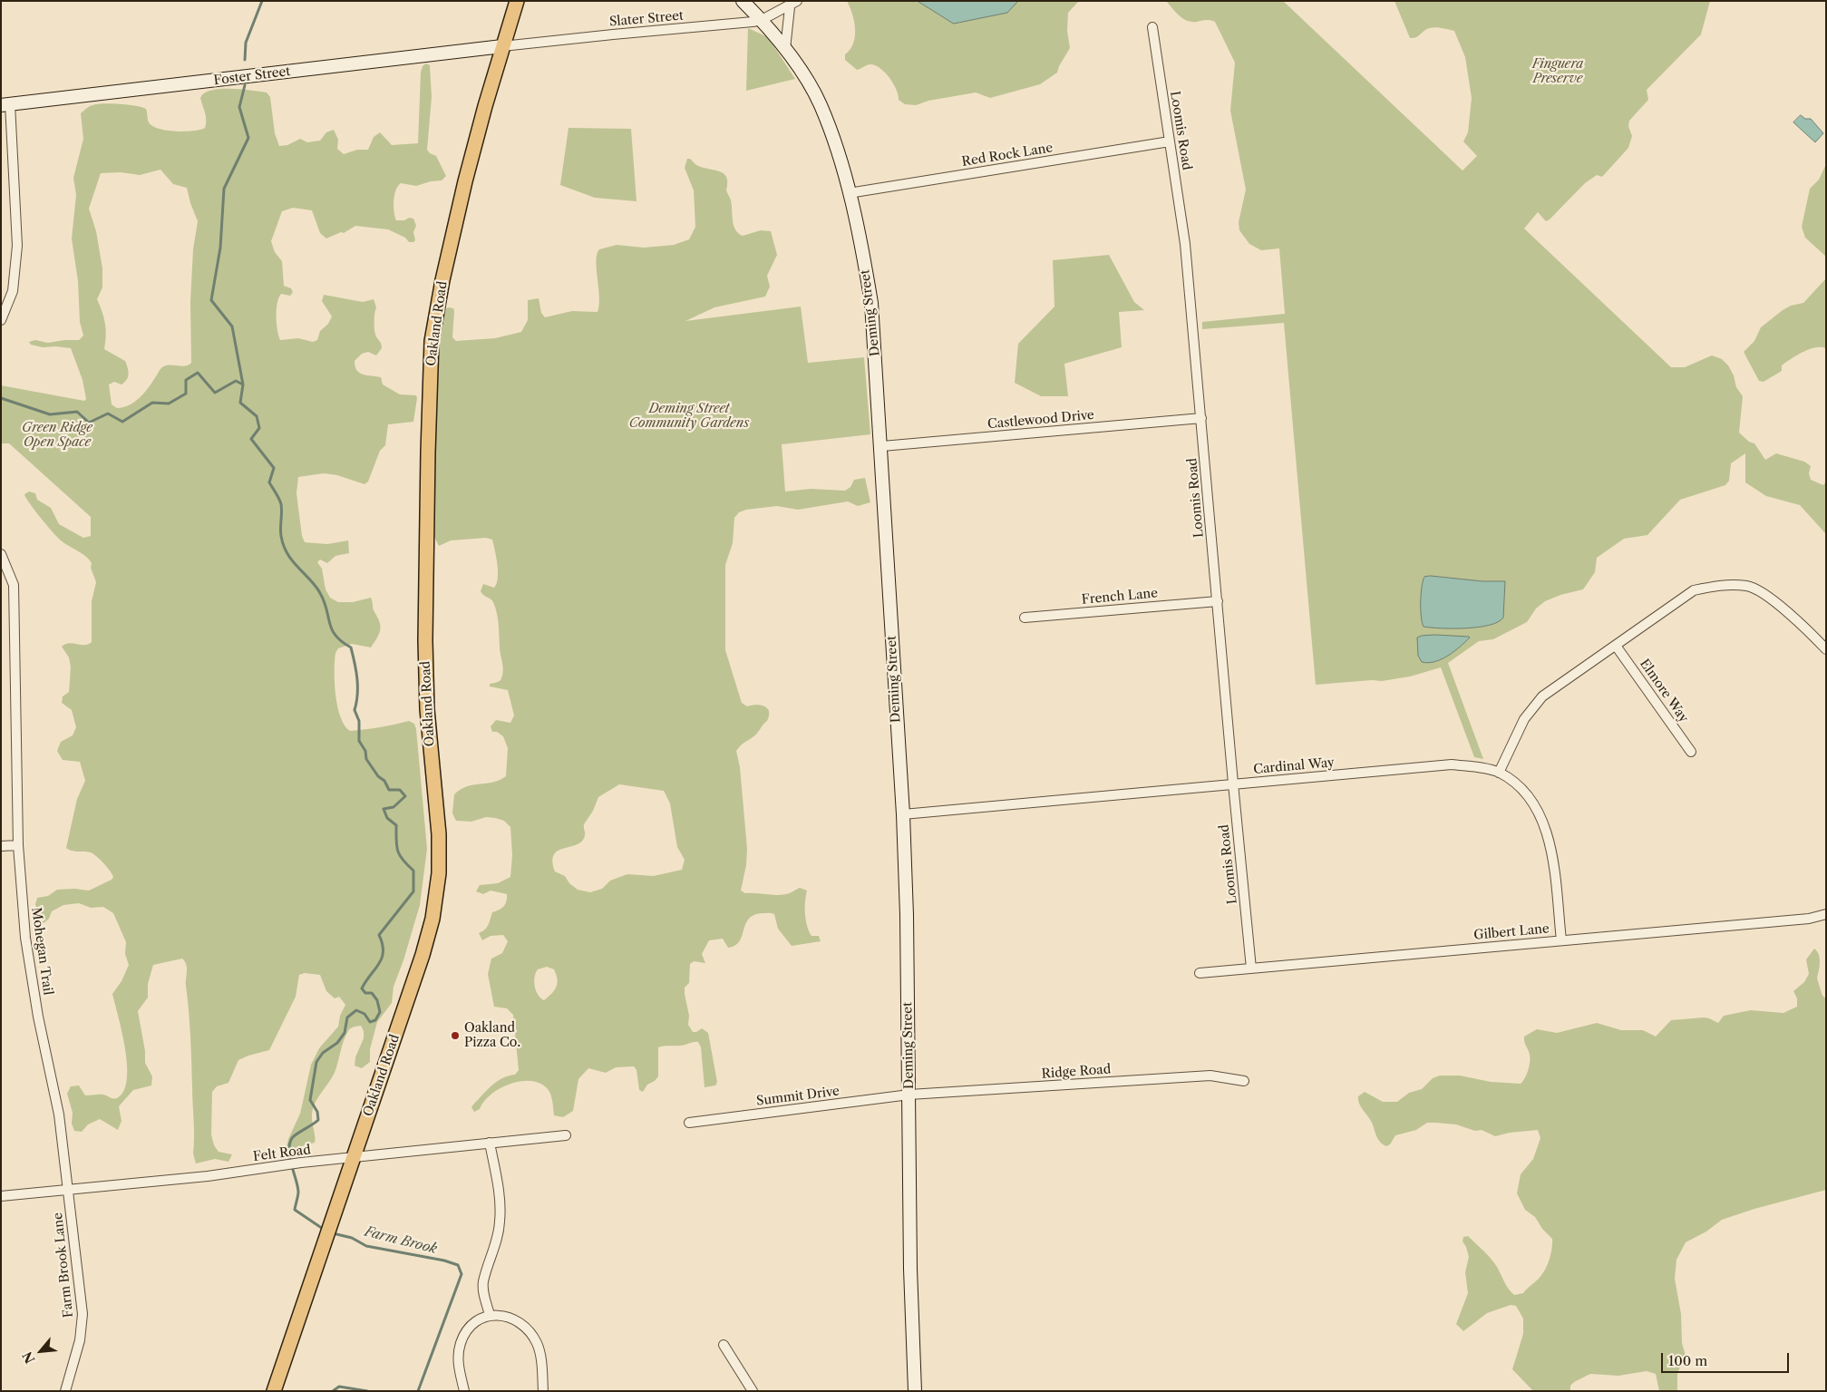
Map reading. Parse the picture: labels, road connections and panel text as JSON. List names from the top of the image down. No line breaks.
{"streets":{"main road":["Oakland Road"],"street":["Slater Street","Foster Street","Loomis Road","Red Rock Lane","Deming Street","Castlewood Drive","French Lane","Elmore Way","Cardinal Way","Gilbert Lane","Mohegan Trail","Ridge Road","Summit Drive","Felt Road","Farm Brook Lane"]},"crossings":[["Slater Street","Foster Street"],["Slater Street","Deming Street"],["Slater Street","Oakland Road"],["Foster Street","Oakland Road"],["Loomis Road","Red Rock Lane"],["Loomis Road","Castlewood Drive"],["Loomis Road","French Lane"],["Loomis Road","Cardinal Way"],["Loomis Road","Gilbert Lane"],["Red Rock Lane","Deming Street"],["Deming Street","Castlewood Drive"],["Deming Street","Cardinal Way"],["Deming Street","Ridge Road"],["Deming Street","Summit Drive"],["Oakland Road","Felt Road"],["Cardinal Way","Gilbert Lane"],["Mohegan Trail","Felt Road"],["Mohegan Trail","Farm Brook Lane"],["Ridge Road","Summit Drive"],["Felt Road","Farm Brook Lane"]],"water":["Farm Brook"],"parks":["Finguera Preserve","Deming Street Community Gardens","Green Ridge Open Space"],"places":["Oakland Pizza Co."],"scale_bar":"100 m","north":"bottom left"}
